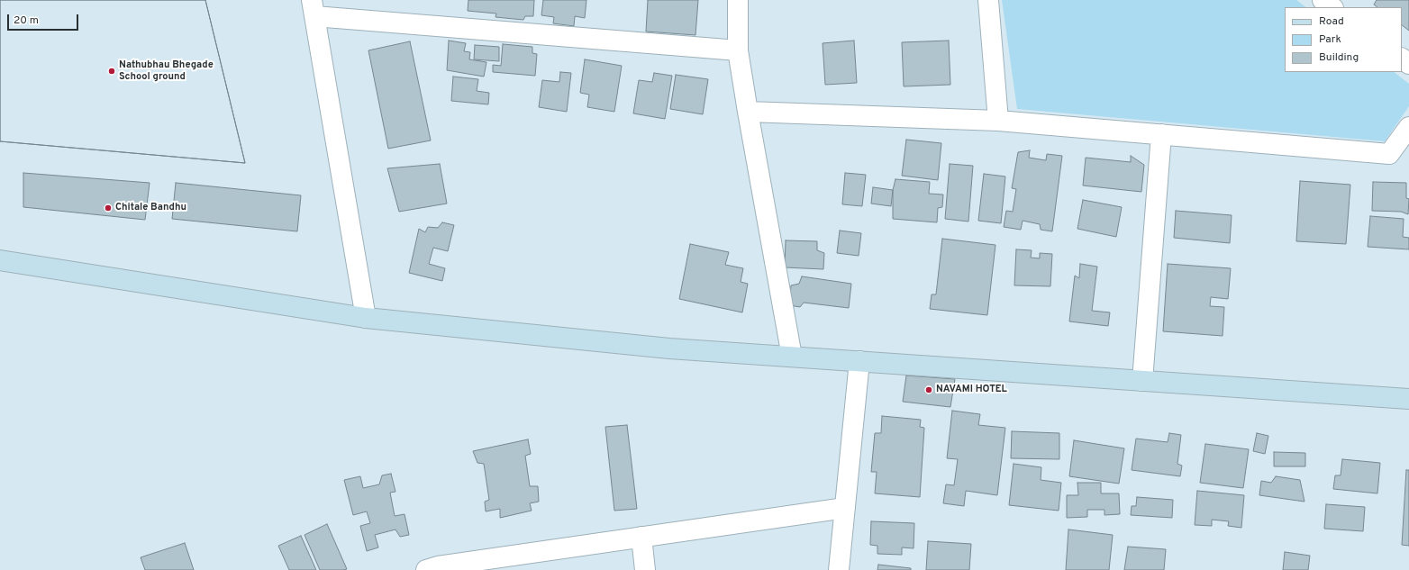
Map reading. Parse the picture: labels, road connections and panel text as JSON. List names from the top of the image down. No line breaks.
{"places":["Nathubhau Bhegade School ground","Chitale Bandhu","NAVAMI HOTEL"],"legend":["Road","Park","Building"],"scale_bar":"20 m"}
